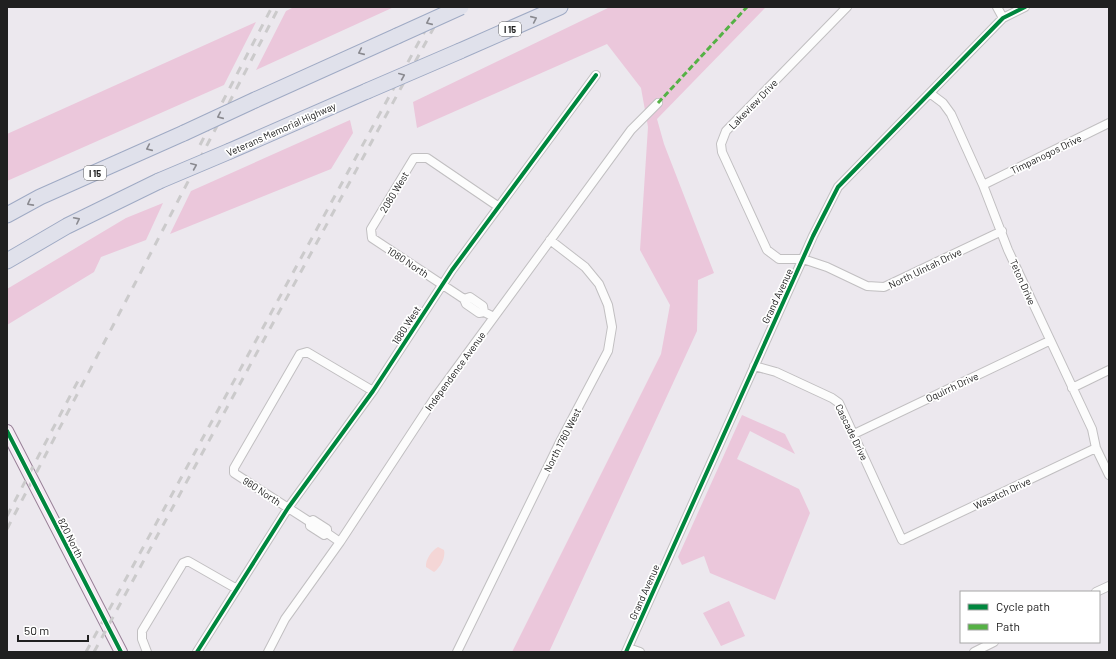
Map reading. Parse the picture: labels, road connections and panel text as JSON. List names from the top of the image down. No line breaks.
{"streets":{"highway":["I 15","Veterans Memorial Highway"],"main road":["820 North"],"street":["Lakeview Drive","Timpanogos Drive","2080 West","1080 North","North Uintah Drive","Teton Drive","Grand Avenue","1880 West","Independence Avenue","Oquirrh Drive","Cascade Drive","North 1760 West","960 North","Wasatch Drive"]},"crossings":[["Lakeview Drive","North Uintah Drive"],["Lakeview Drive","Grand Avenue"],["Timpanogos Drive","Teton Drive"],["2080 West","1080 North"],["2080 West","1880 West"],["1080 North","1880 West"],["1080 North","Independence Avenue"],["North Uintah Drive","Teton Drive"],["North Uintah Drive","Grand Avenue"],["Teton Drive","Grand Avenue"],["Teton Drive","Oquirrh Drive"],["Teton Drive","Wasatch Drive"],["Grand Avenue","Cascade Drive"],["1880 West","960 North"],["Independence Avenue","North 1760 West"],["Independence Avenue","960 North"],["Oquirrh Drive","Cascade Drive"],["Cascade Drive","Wasatch Drive"]],"legend":["Cycle path","Path"],"scale_bar":"50 m"}
